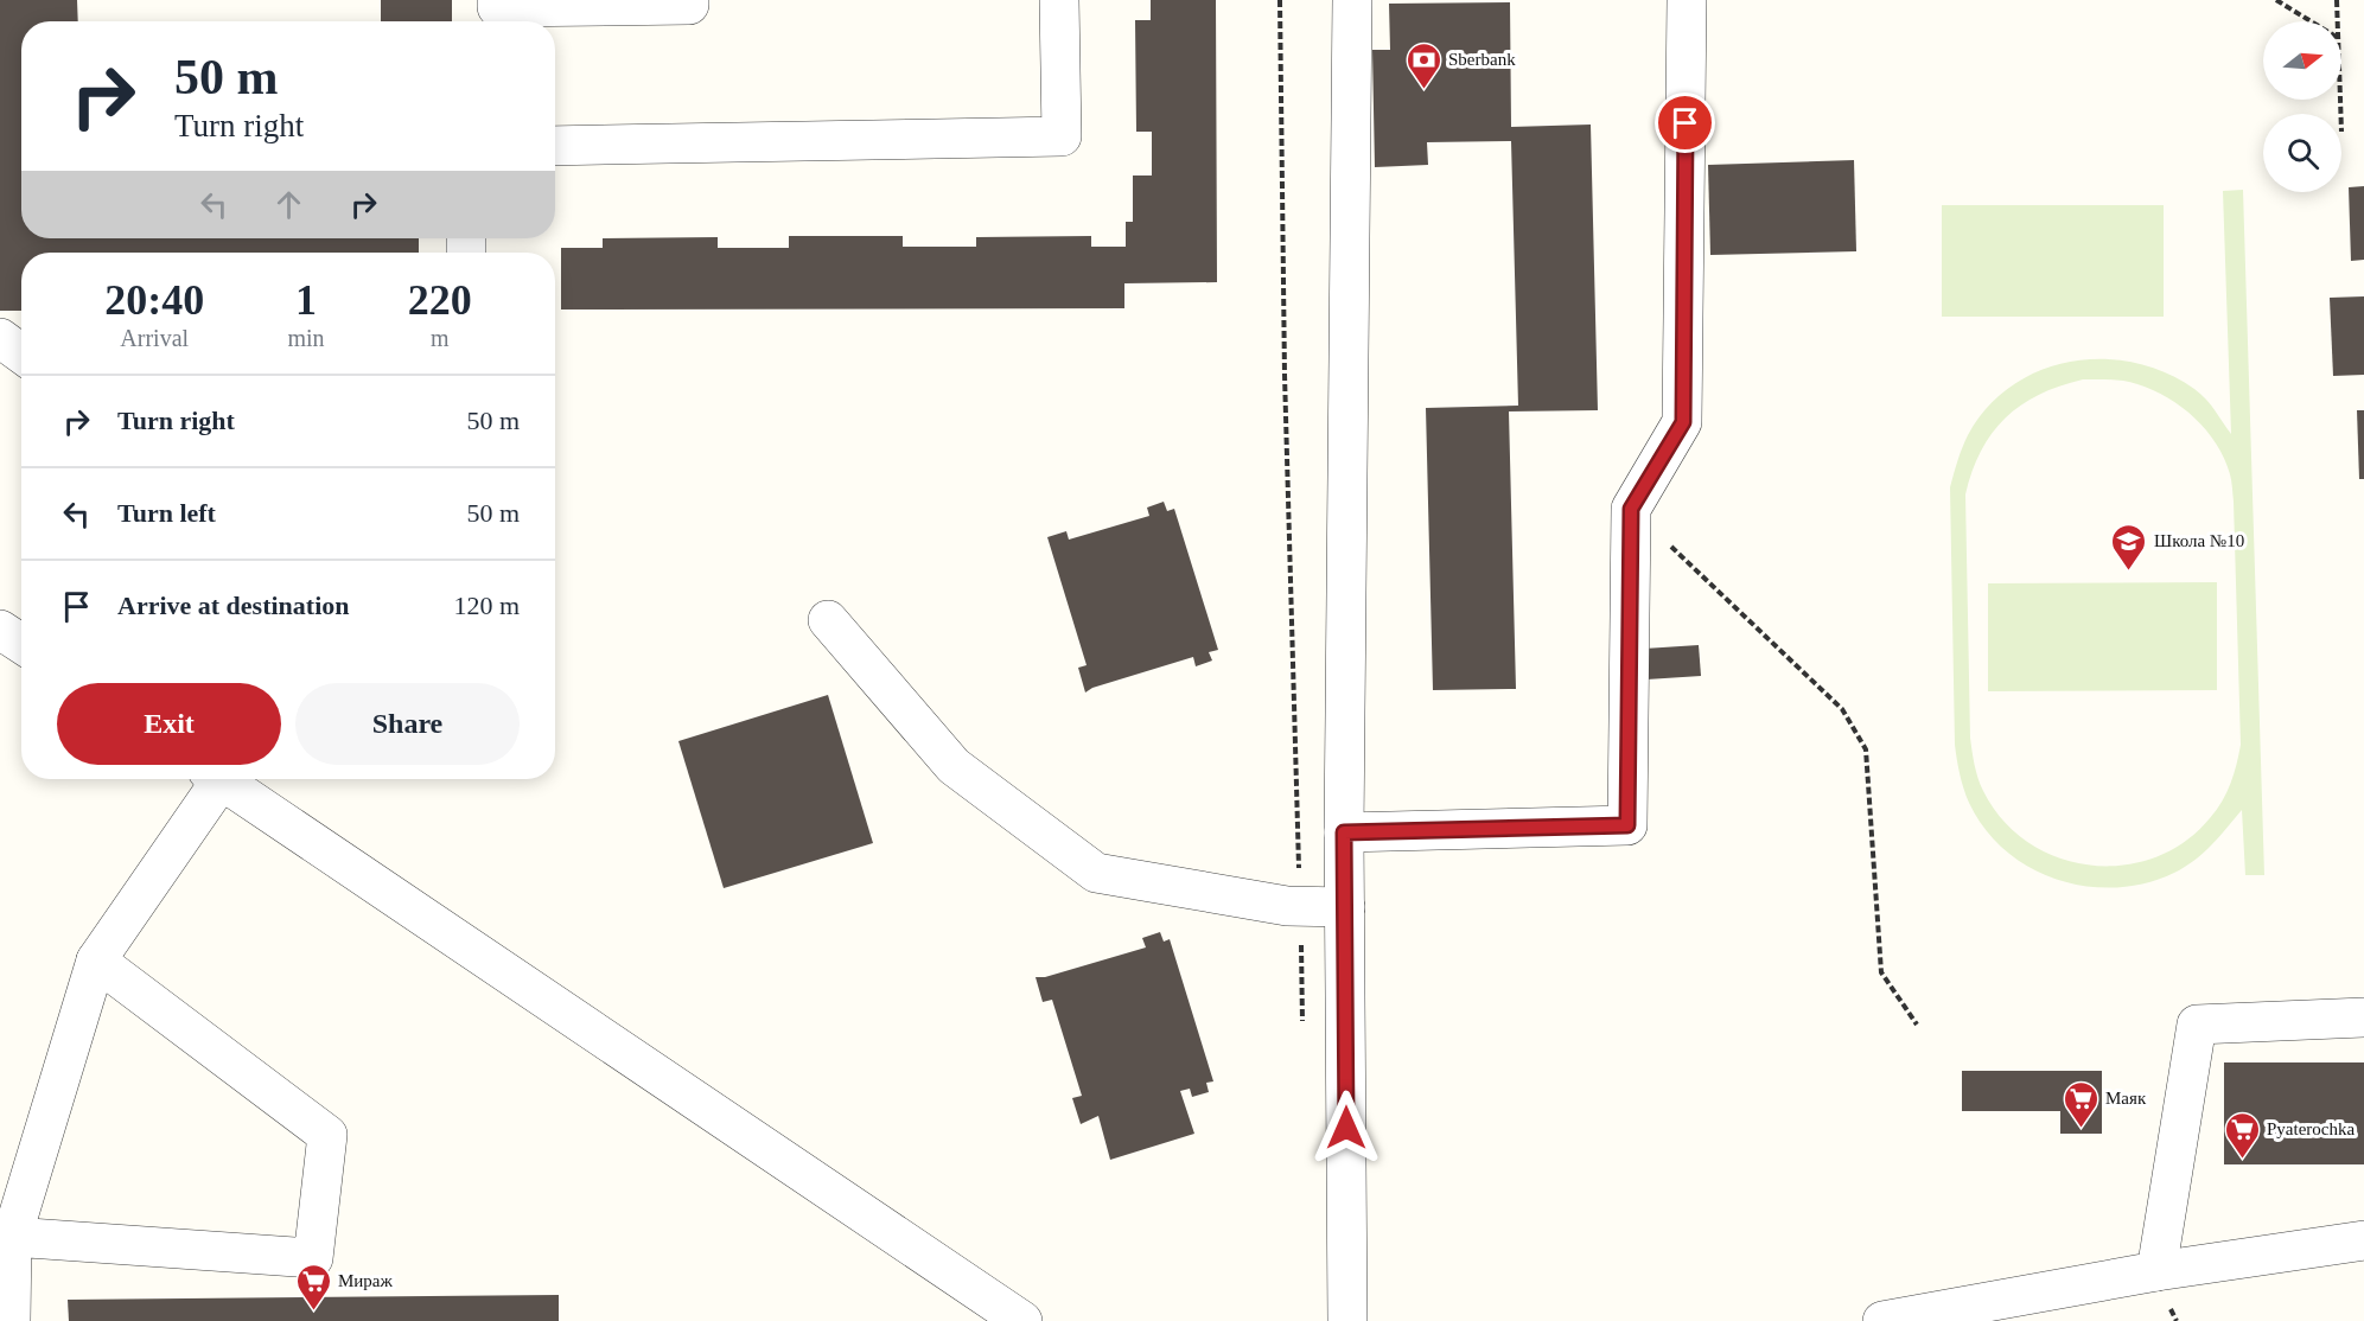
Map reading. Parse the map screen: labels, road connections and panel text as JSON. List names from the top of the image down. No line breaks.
{"places":{"bank":["Sberbank"],"school or university":["Школа №10"],"supermarket":["Маяк","Pyaterochka","Мираж"]},"north":"right","page":{"turn":["50 m","Turn right"],"eta":["20:40","Arrival","1","min","220","m"],"list":[{"name":"Turn right","value":"50 m"},{"name":"Turn left","value":"50 m"},{"name":"Arrive at destination","value":"120 m"}],"buttons":["Exit","Share"]}}
